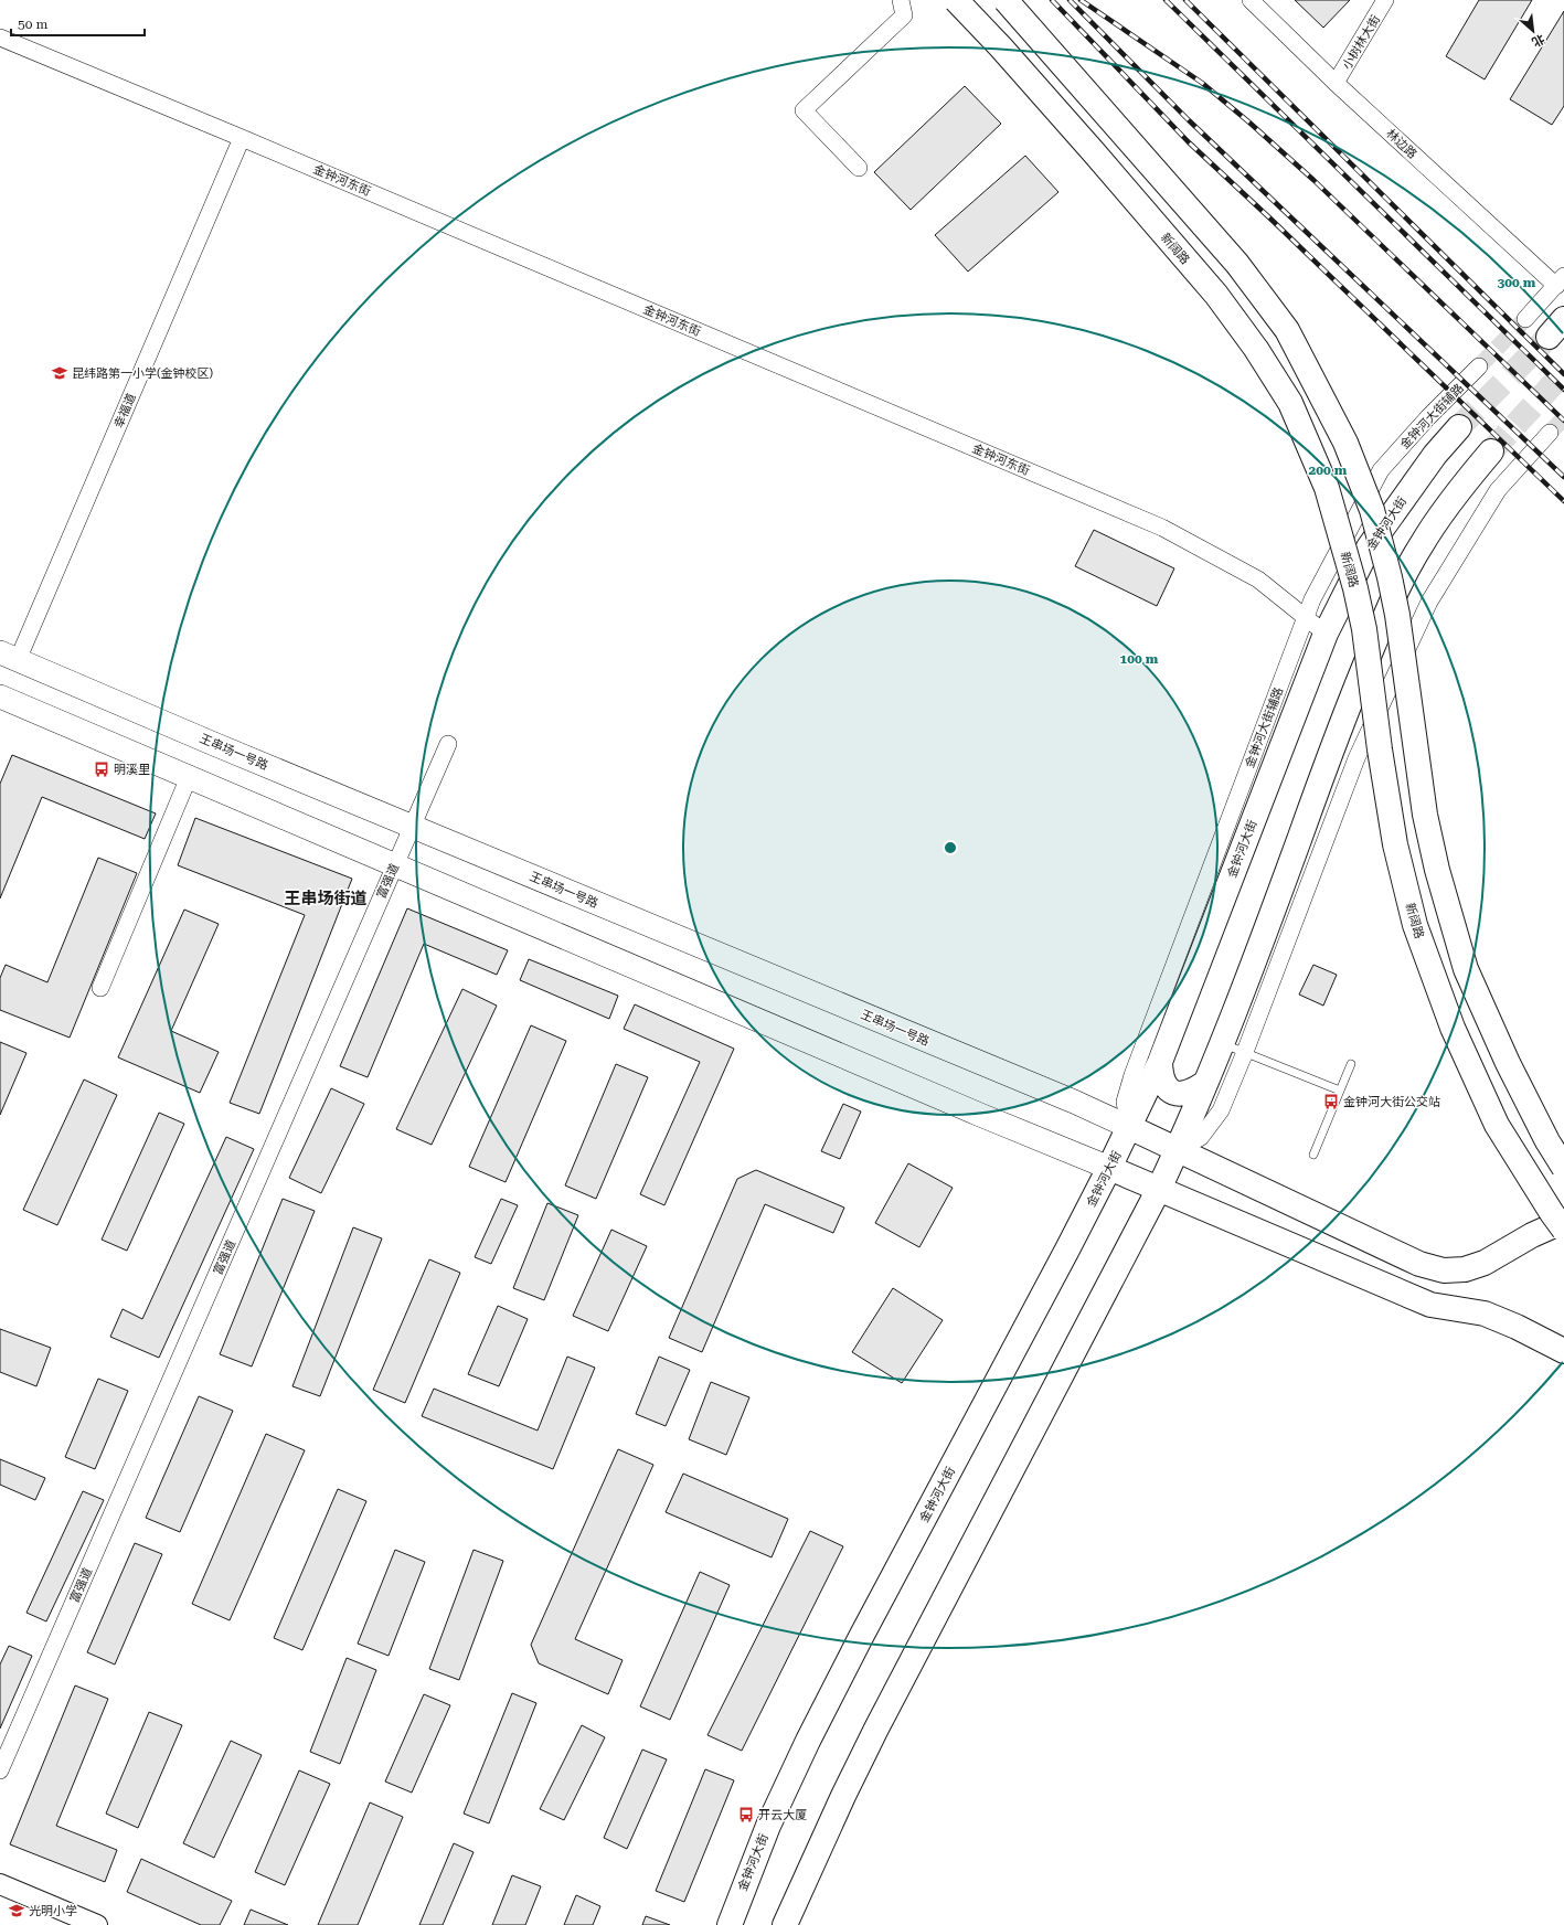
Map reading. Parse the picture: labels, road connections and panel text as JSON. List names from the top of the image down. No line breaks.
{"streets":{"main road":["新阔路","金钟河大街","王串场一号路"],"street":["小树林大街","林边路","金钟河东街","幸福道","金钟河大街辅路","富强道"]},"crossings":[["小树林大街","林边路"],["金钟河东街","幸福道"],["金钟河东街","金钟河大街辅路"],["金钟河东街","金钟河大街"],["幸福道","王串场一号路"],["金钟河大街辅路","金钟河大街"],["金钟河大街辅路","王串场一号路"],["金钟河大街","王串场一号路"],["王串场一号路","富强道"]],"districts":["王串场街道"],"places":{"school or university":["昆纬路第一小学(金钟校区)","光明小学"],"bus stop":["明溪里","金钟河大街公交站","开云大厦"]},"scale_bar":"50 m","north":"bottom right","rings":["300 m","200 m","100 m"]}
